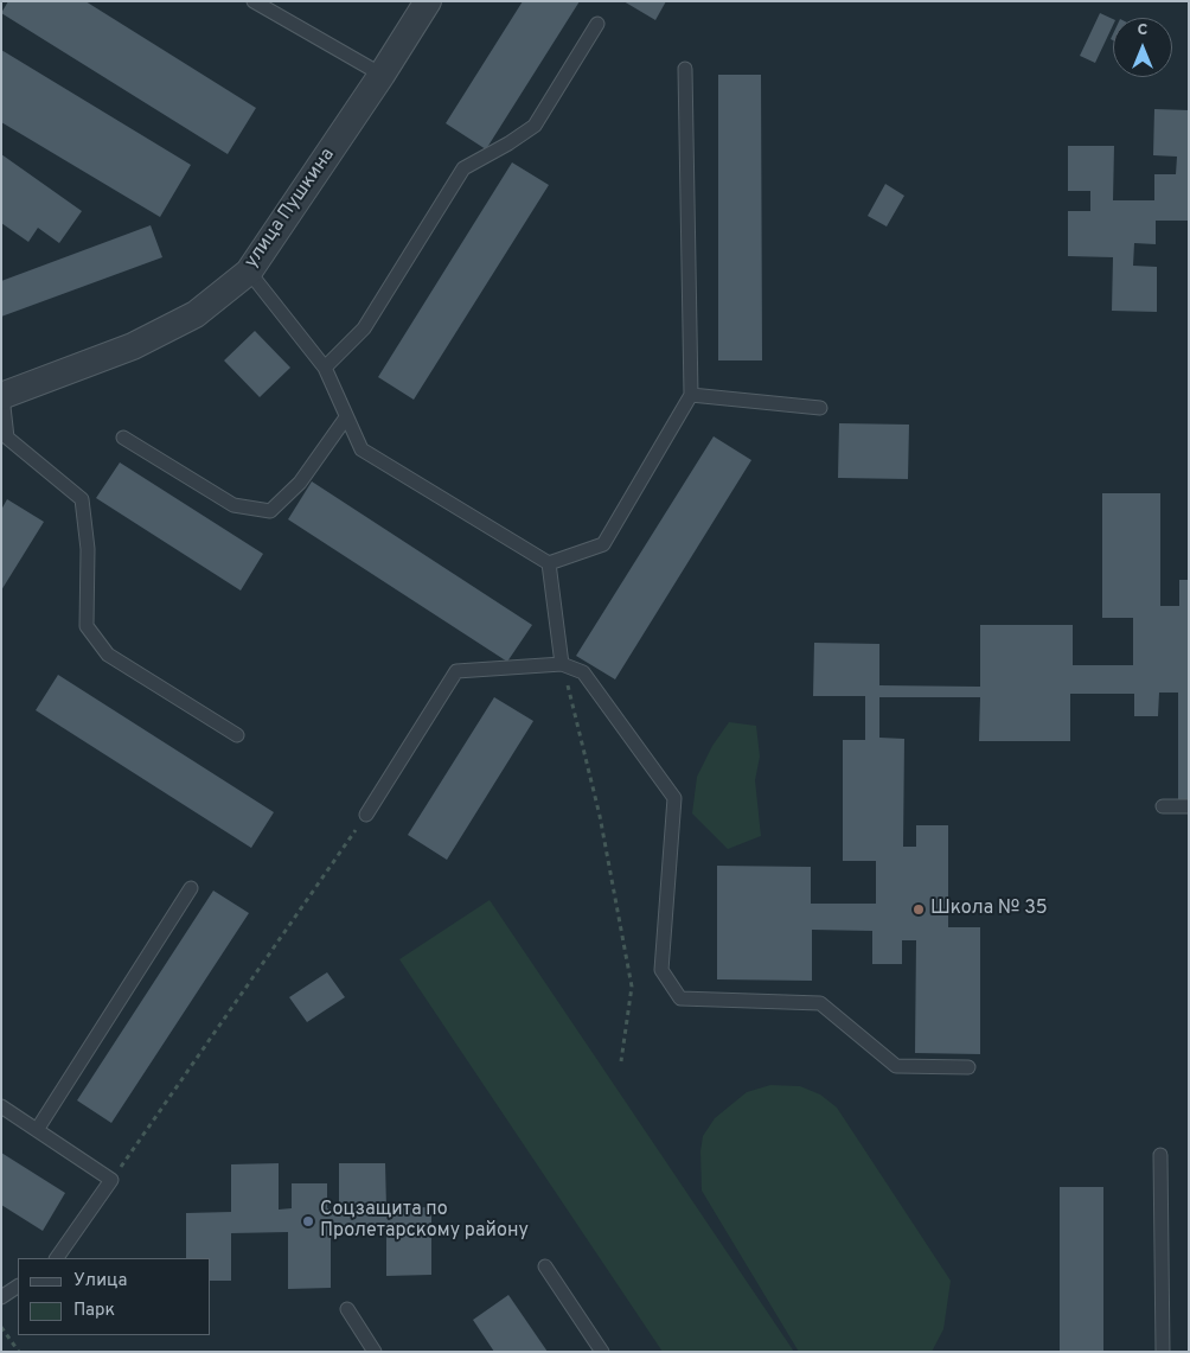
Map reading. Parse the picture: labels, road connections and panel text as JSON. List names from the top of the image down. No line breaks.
{"streets":{"street":["улица Пушкина"]},"places":["Школа № 35","Соцзащита по Пролетарскому району"],"legend":["Улица","Парк"],"north":"top"}
